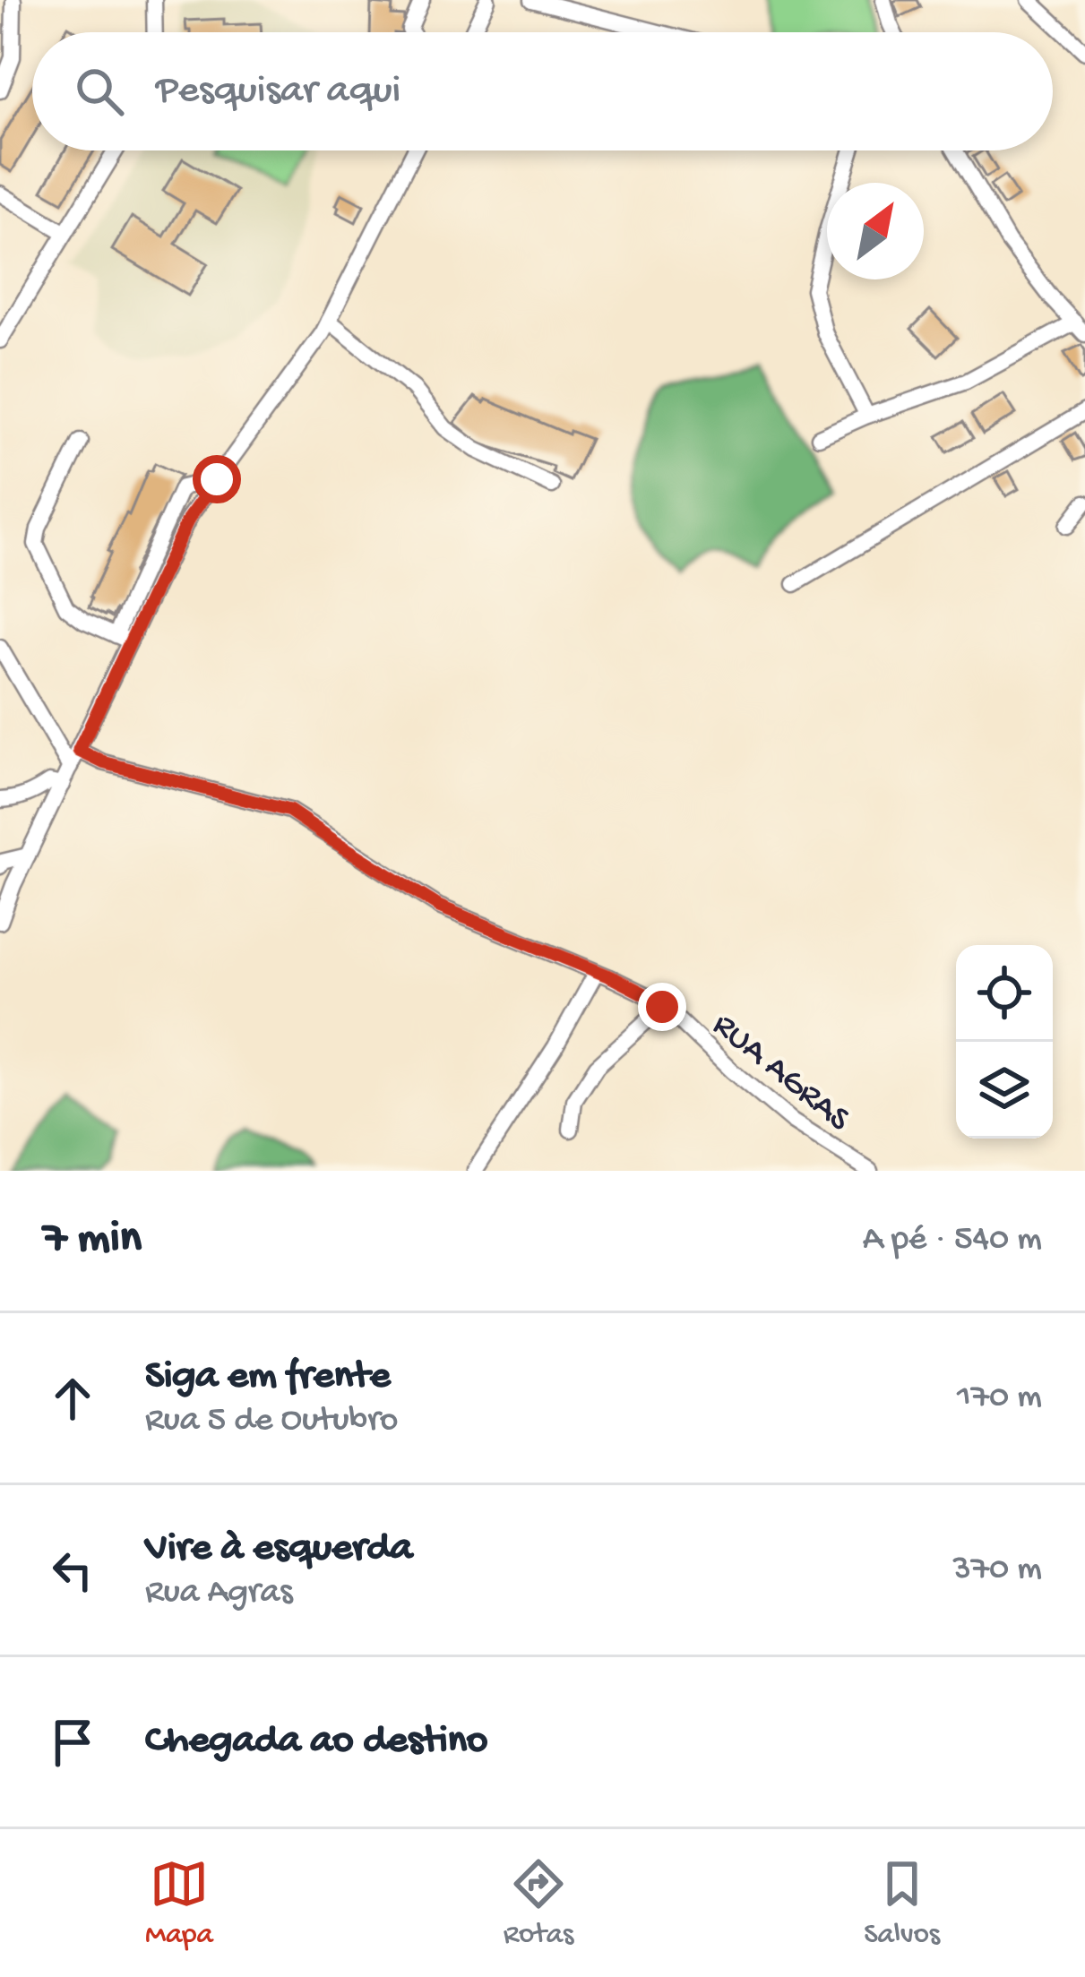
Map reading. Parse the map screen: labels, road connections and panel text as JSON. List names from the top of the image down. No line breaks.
{"streets":{"street":["RUA AGRAS"]},"north":"top right","page":{"search":"Pesquisar aqui","heading":["7 min","A pé · 540 m"],"list":[["Siga em frente","Rua 5 de Outubro","170 m"],["Vire à esquerda","Rua Agras","370 m"],"Chegada ao destino"],"nav":["Mapa","Rotas","Salvos"]}}
